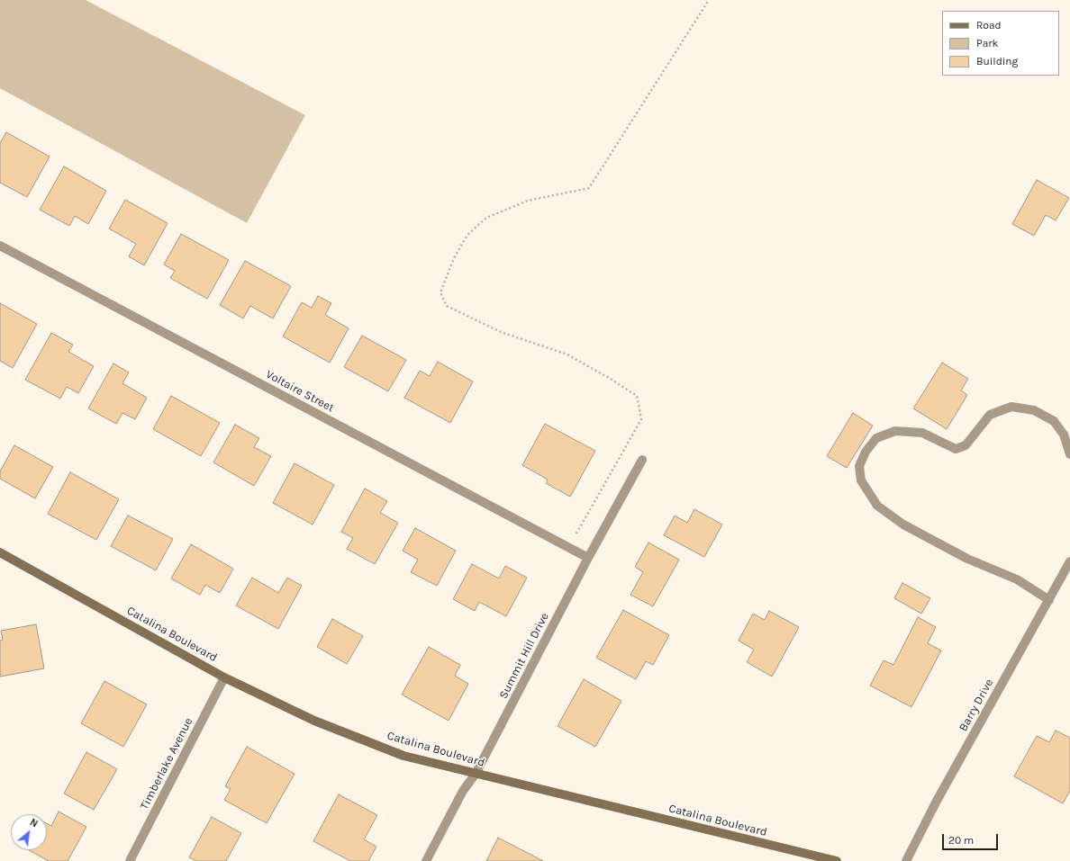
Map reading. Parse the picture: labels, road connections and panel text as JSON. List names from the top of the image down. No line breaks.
{"streets":{"street":["Voltaire Street","Catalina Boulevard","Summit Hill Drive","Barry Drive","Timberlake Avenue"]},"crossings":[["Voltaire Street","Summit Hill Drive"],["Catalina Boulevard","Summit Hill Drive"],["Catalina Boulevard","Timberlake Avenue"]],"legend":["Road","Park","Building"],"scale_bar":"20 m","north":"top right"}
